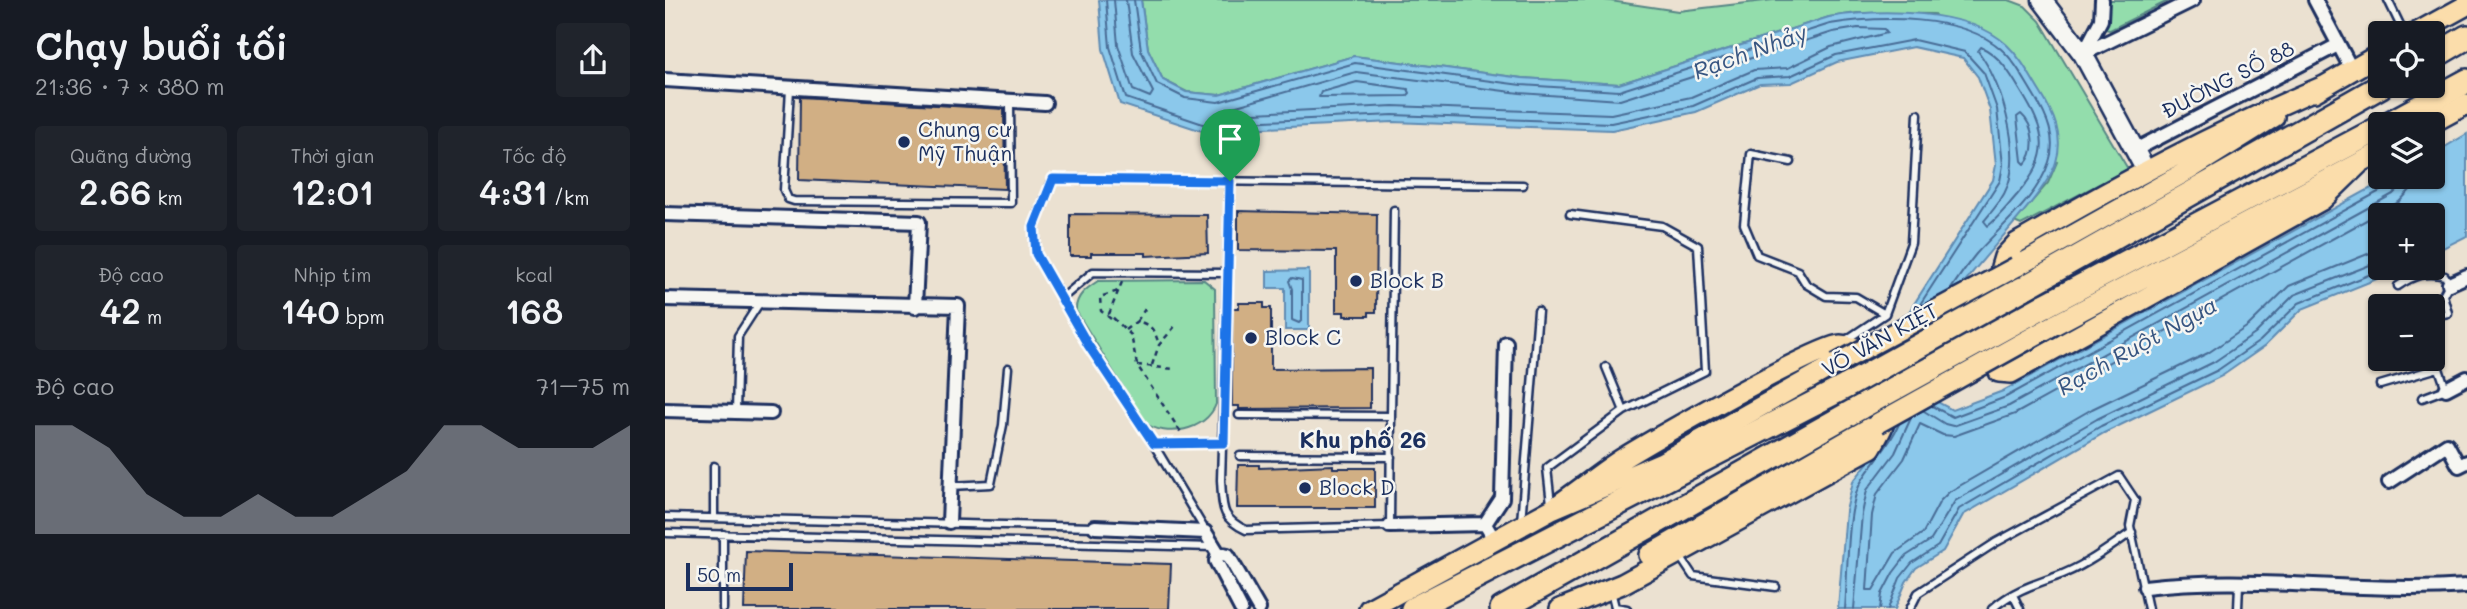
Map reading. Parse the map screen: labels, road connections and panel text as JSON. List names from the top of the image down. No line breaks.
{"streets":{"highway":["VÕ VĂN KIỆT"],"street":["ĐƯỜNG SỐ 88"]},"districts":["Khu phố 26"],"water":["Rạch Nhảy","Rạch Ruột Ngựa"],"places":["Chung cư Mỹ Thuận","Block B","Block C","Block D"],"scale_bar":"50 m","page":{"heading":["Chạy buổi tối","21:36 · 7 × 380 m"],"map_buttons":["+","−"],"stats":[["Quãng đường","2.66 km"],["Thời gian","12:01"],["Tốc độ","4:31 /km"],["Độ cao","42 m"],["Nhịp tim","140 bpm"],["kcal","168"]],"chart":["Độ cao","71–75 m"],"scale":"50 m"}}
